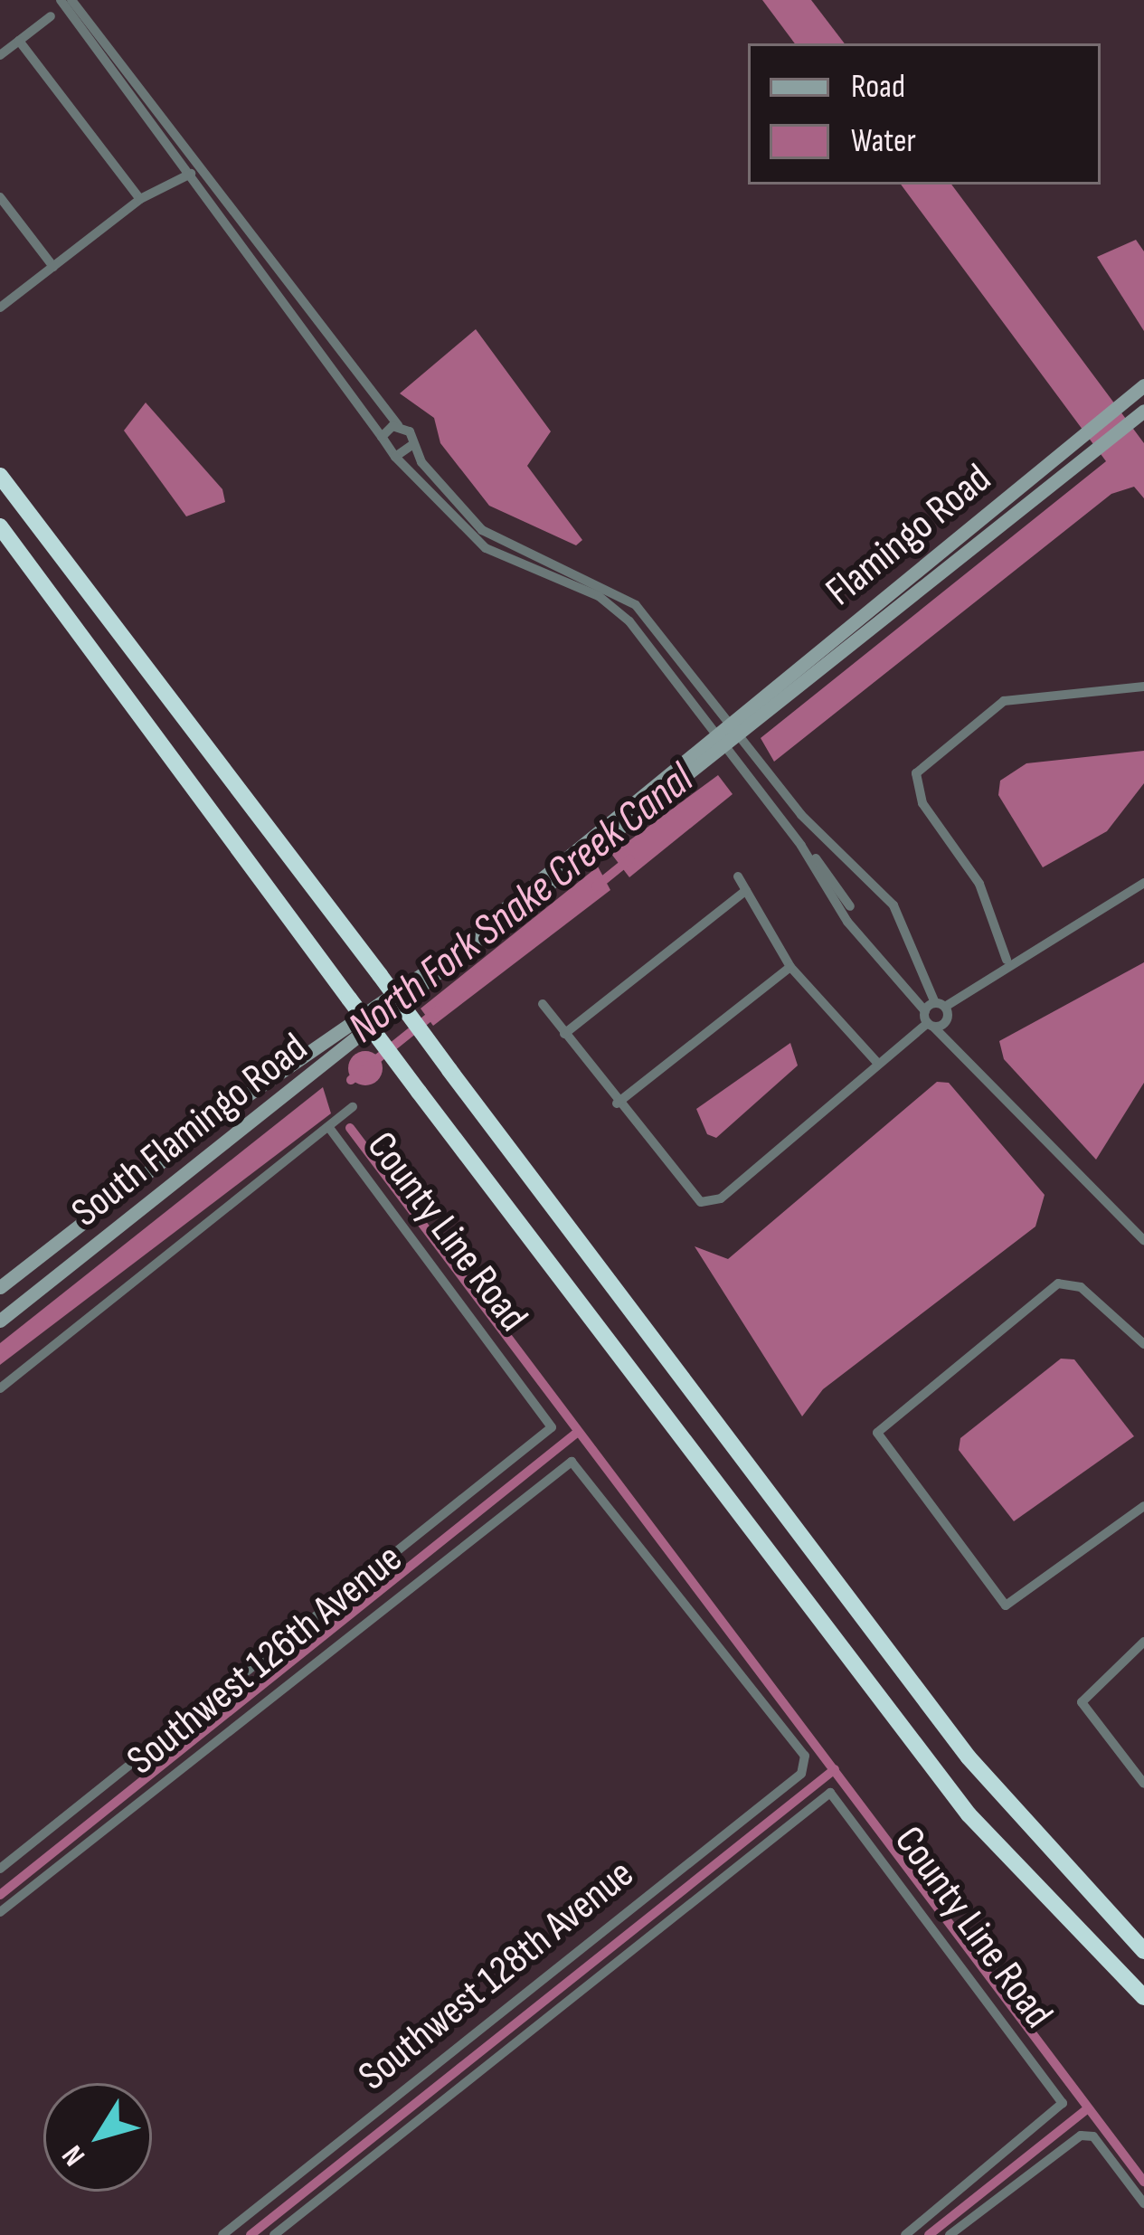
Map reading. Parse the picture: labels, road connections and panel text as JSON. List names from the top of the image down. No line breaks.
{"streets":{"main road":["Flamingo Road","South Flamingo Road"],"street":["County Line Road","Southwest 126th Avenue","Southwest 128th Avenue"]},"crossings":[["Flamingo Road","South Flamingo Road"],["County Line Road","Southwest 126th Avenue"],["County Line Road","Southwest 128th Avenue"],["Southwest 126th Avenue","Southwest 128th Avenue"]],"water":["North Fork Snake Creek Canal"],"legend":["Road","Water"],"north":"bottom left"}
